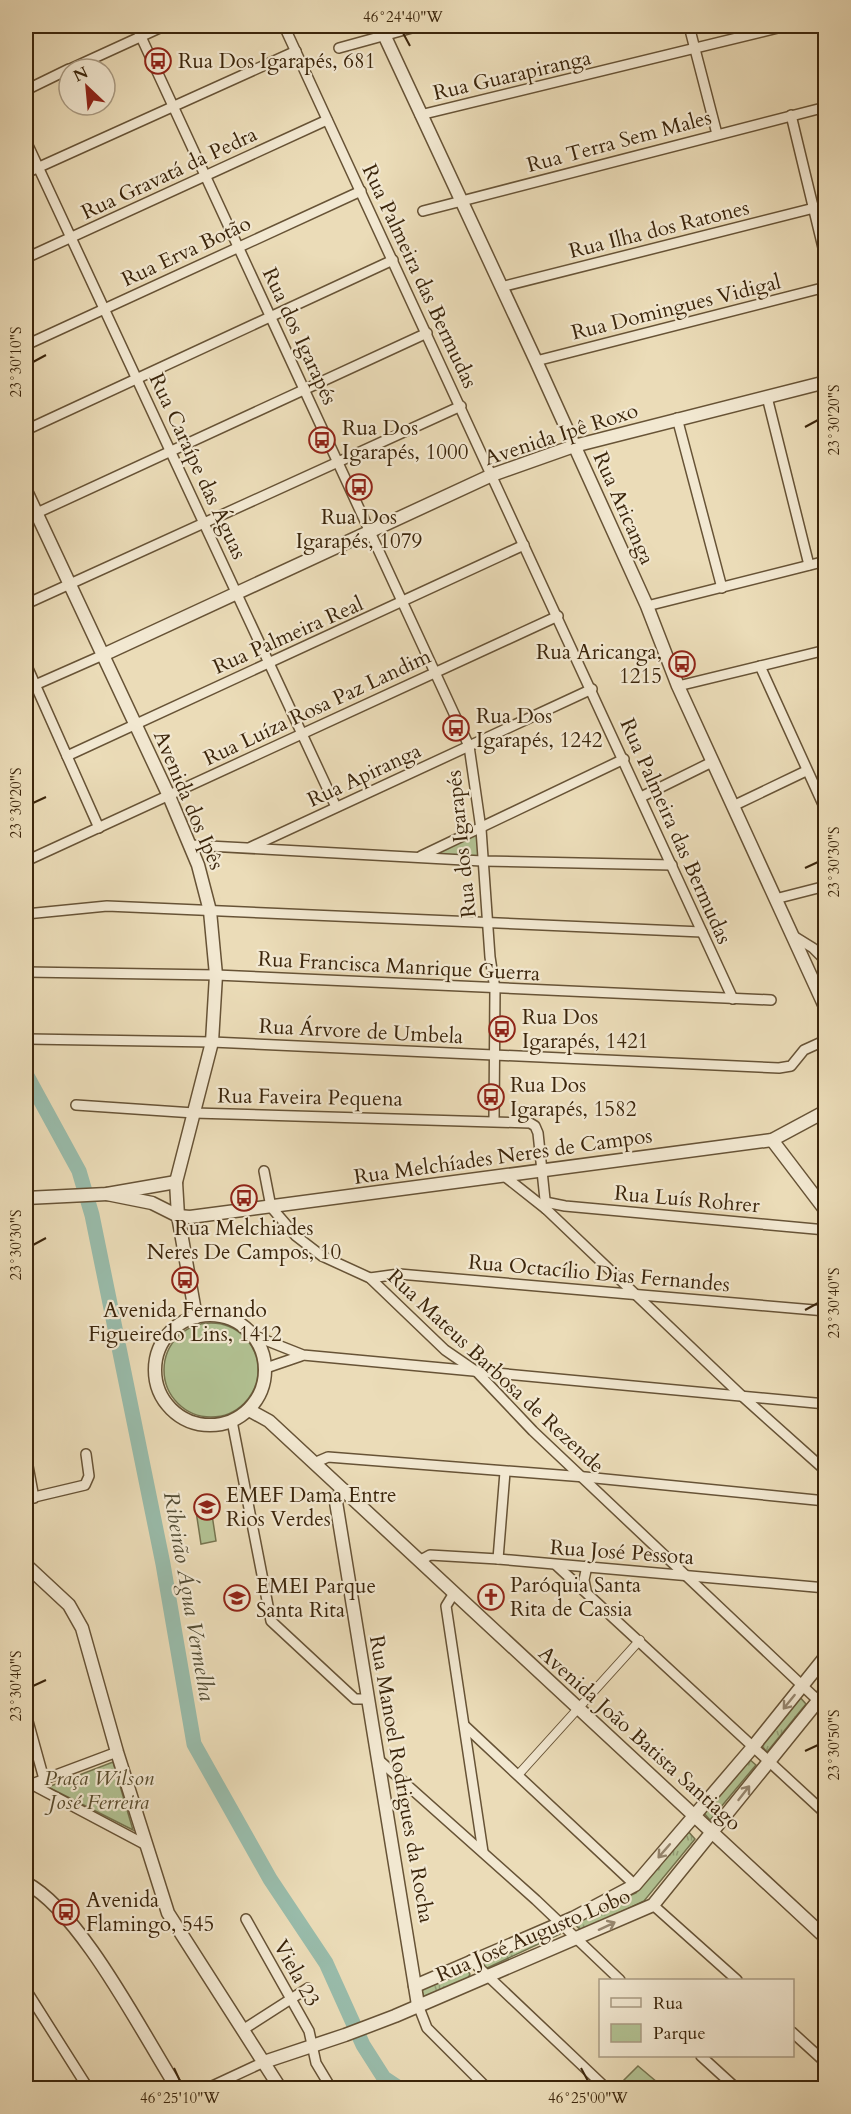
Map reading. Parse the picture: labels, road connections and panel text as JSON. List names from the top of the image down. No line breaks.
{"streets":{"street":["Rua Guarapiranga","Rua Terra Sem Males","Rua Gravatá da Pedra","Rua Ilha dos Ratones","Rua Erva Botão","Rua Palmeira das Bermudas","Rua Domingues Vidigal","Rua dos Igarapés","Avenida Ipê Roxo","Rua Caraípe das Águas","Rua Aricanga","Rua Palmeira Real","Rua Luíza Rosa Paz Landim","Rua Apiranga","Avenida dos Ipês","Rua Francisca Manrique Guerra","Rua Árvore de Umbela","Rua Faveira Pequena","Rua Melchíades Neres de Campos","Rua Luís Rohrer","Rua Octacílio Dias Fernandes","Rua Mateus Barbosa de Rezende","Rua José Pessota","Avenida João Batista Santiago","Rua Manoel Rodrigues da Rocha","Rua José Augusto Lobo","Viela 23"]},"crossings":[["Rua Guarapiranga","Rua Aricanga"],["Rua Terra Sem Males","Rua Aricanga"],["Rua Gravatá da Pedra","Rua Palmeira das Bermudas"],["Rua Gravatá da Pedra","Rua dos Igarapés"],["Rua Gravatá da Pedra","Rua Caraípe das Águas"],["Rua Ilha dos Ratones","Rua Aricanga"],["Rua Erva Botão","Rua Palmeira das Bermudas"],["Rua Erva Botão","Rua dos Igarapés"],["Rua Erva Botão","Rua Caraípe das Águas"],["Rua Palmeira das Bermudas","Avenida Ipê Roxo"],["Rua Palmeira das Bermudas","Rua Palmeira Real"],["Rua Palmeira das Bermudas","Rua Luíza Rosa Paz Landim"],["Rua Palmeira das Bermudas","Rua Apiranga"],["Rua Palmeira das Bermudas","Rua Francisca Manrique Guerra"],["Rua Domingues Vidigal","Rua Aricanga"],["Rua dos Igarapés","Avenida Ipê Roxo"],["Rua dos Igarapés","Rua Palmeira Real"],["Rua dos Igarapés","Rua Luíza Rosa Paz Landim"],["Rua dos Igarapés","Rua Apiranga"],["Rua dos Igarapés","Rua Francisca Manrique Guerra"],["Rua dos Igarapés","Rua Árvore de Umbela"],["Rua dos Igarapés","Rua Faveira Pequena"],["Avenida Ipê Roxo","Rua Caraípe das Águas"],["Avenida Ipê Roxo","Rua Aricanga"],["Avenida Ipê Roxo","Avenida dos Ipês"],["Rua Caraípe das Águas","Rua Palmeira Real"],["Rua Caraípe das Águas","Rua Luíza Rosa Paz Landim"],["Rua Caraípe das Águas","Rua Apiranga"],["Rua Palmeira Real","Avenida dos Ipês"],["Rua Luíza Rosa Paz Landim","Avenida dos Ipês"],["Avenida dos Ipês","Rua Francisca Manrique Guerra"],["Avenida dos Ipês","Rua Árvore de Umbela"],["Avenida dos Ipês","Rua Faveira Pequena"],["Avenida dos Ipês","Rua Melchíades Neres de Campos"],["Avenida dos Ipês","Avenida João Batista Santiago"],["Rua Faveira Pequena","Rua Melchíades Neres de Campos"],["Rua Melchíades Neres de Campos","Rua Mateus Barbosa de Rezende"],["Rua Octacílio Dias Fernandes","Rua Mateus Barbosa de Rezende"],["Rua Mateus Barbosa de Rezende","Rua José Pessota"],["Rua Mateus Barbosa de Rezende","Rua José Augusto Lobo"],["Rua José Pessota","Avenida João Batista Santiago"],["Avenida João Batista Santiago","Rua Manoel Rodrigues da Rocha"],["Avenida João Batista Santiago","Rua José Augusto Lobo"],["Rua Manoel Rodrigues da Rocha","Rua José Augusto Lobo"],["Rua José Augusto Lobo","Viela 23"]],"water":["Ribeirão Água Vermelha"],"parks":["Praça Wilson José Ferreira"],"places":{"bus stop":["Rua Dos Igarapés, 681","Rua Dos Igarapés, 1000","Rua Dos Igarapés, 1079","Rua Aricanga, 1215","Rua Dos Igarapés, 1242","Rua Dos Igarapés, 1421","Rua Dos Igarapés, 1582","Rua Melchiades Neres De Campos, 10","Avenida Fernando Figueiredo Lins, 1412","Avenida Flamingo, 545"],"school or university":["EMEF Dama Entre Rios Verdes","EMEI Parque Santa Rita"],"church":["Paróquia Santa Rita de Cassia"]},"legend":["Rua","Parque"],"north":"top left","coordinates":["46°24'40\"W","23°30'10\"S","23°30'20\"S","23°30'30\"S","23°30'40\"S","23°30'50\"S","46°25'10\"W","46°25'00\"W"]}
